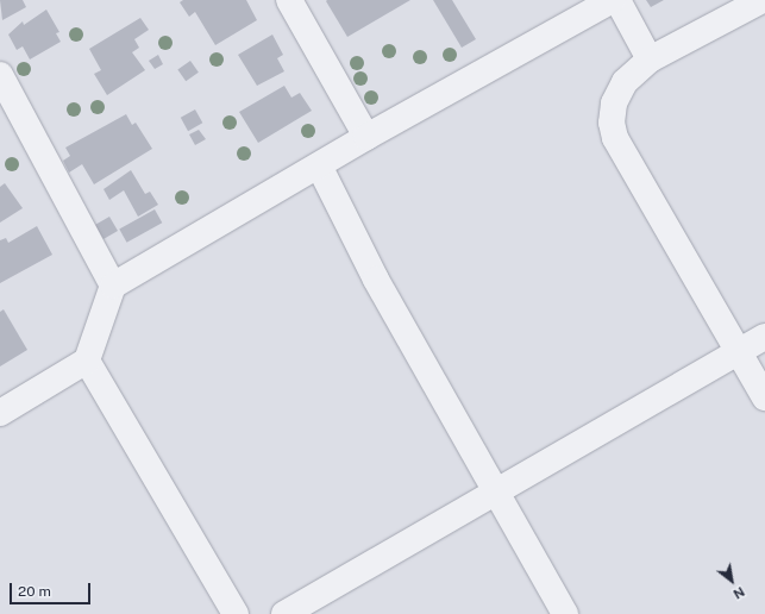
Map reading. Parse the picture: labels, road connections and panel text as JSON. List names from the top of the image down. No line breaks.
{"scale_bar":"20 m","north":"bottom right"}
